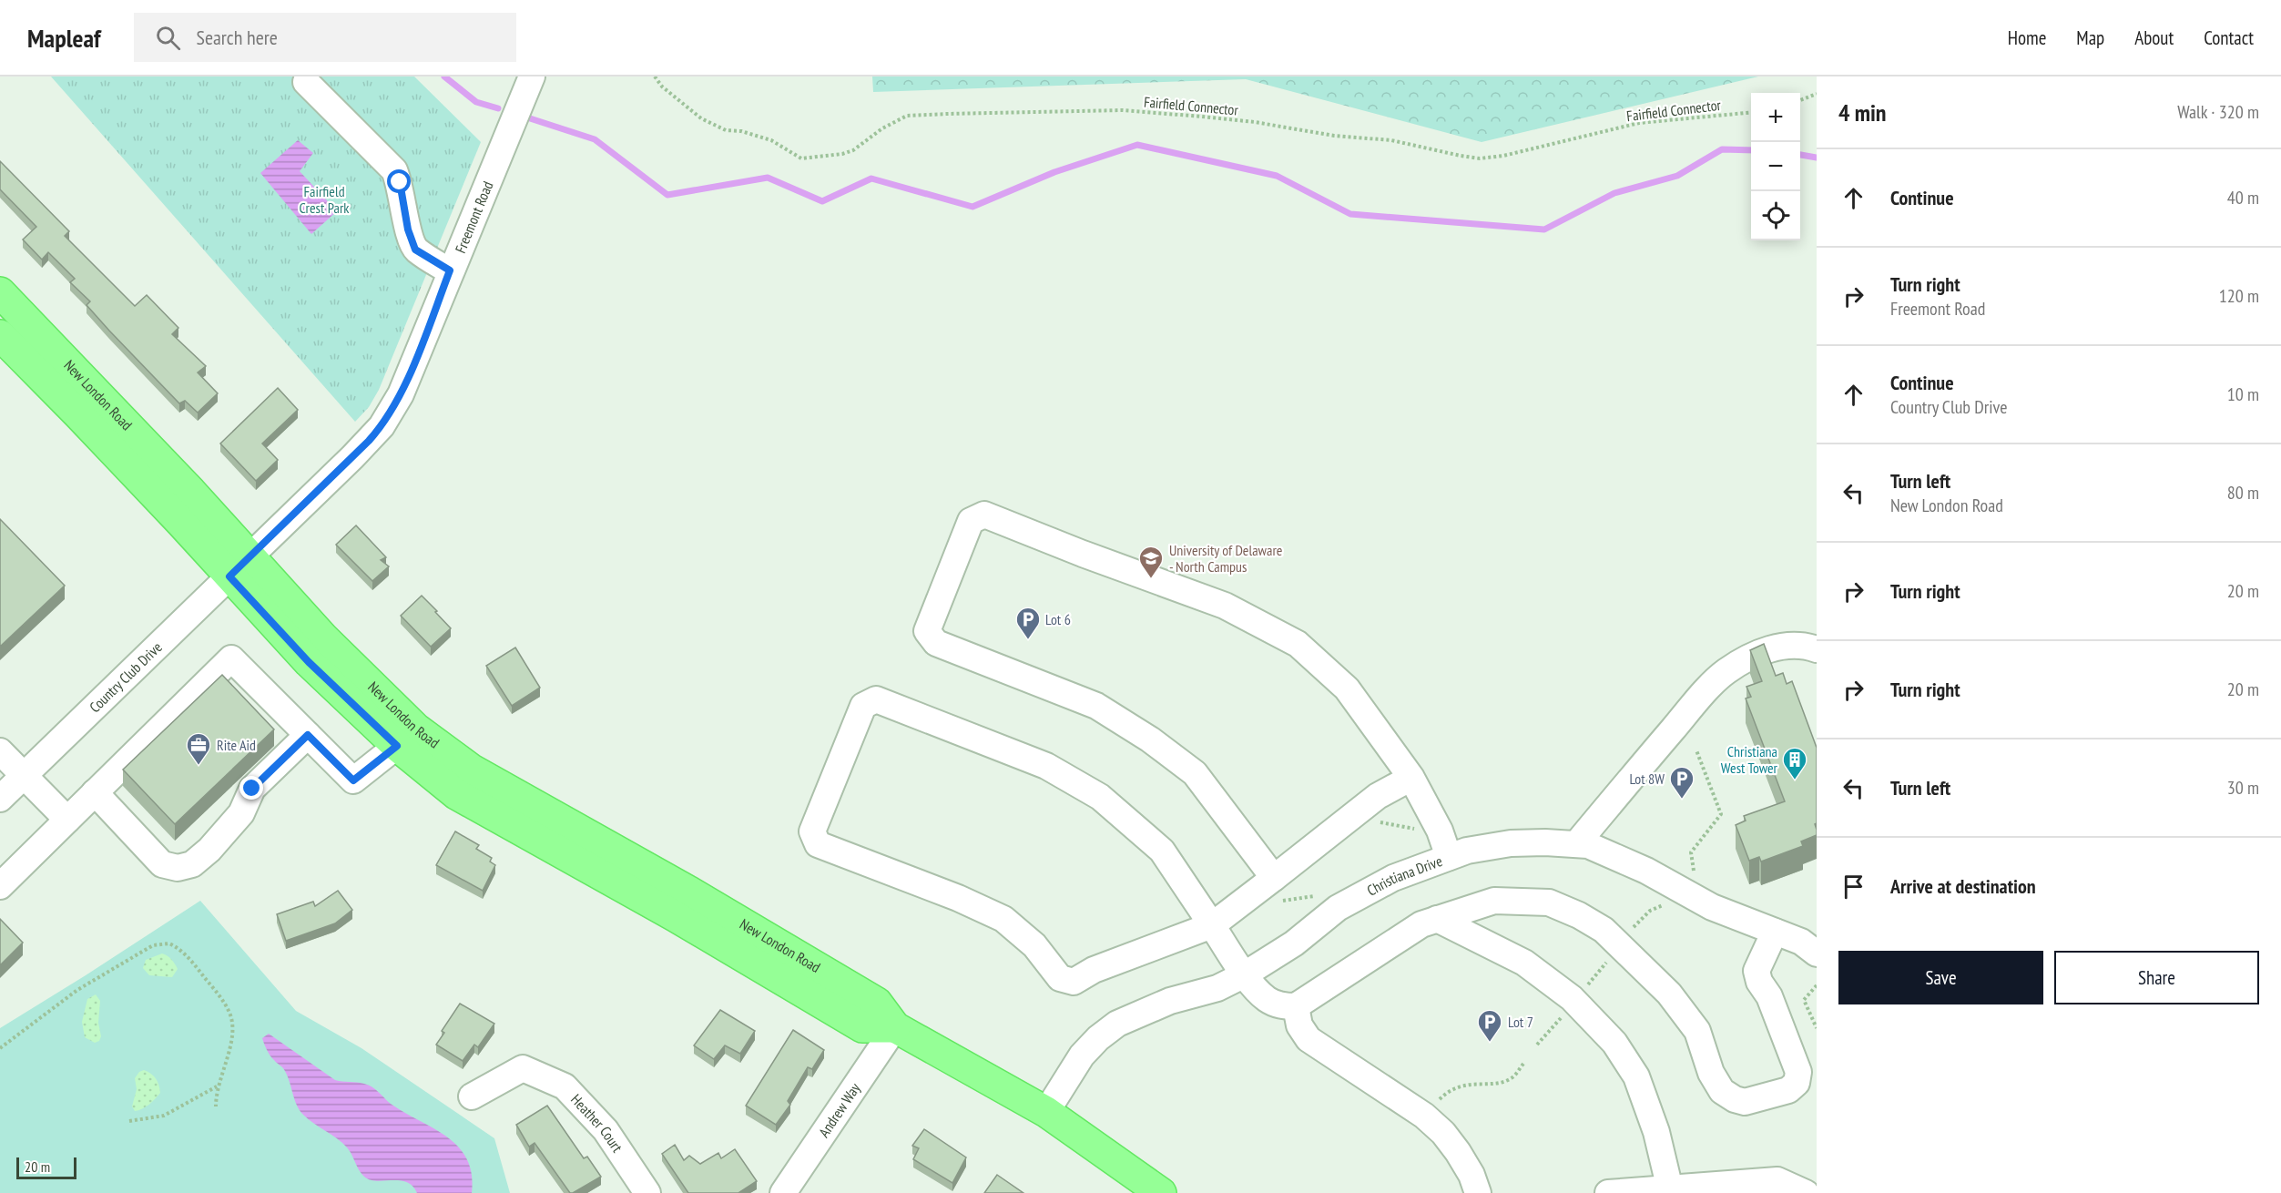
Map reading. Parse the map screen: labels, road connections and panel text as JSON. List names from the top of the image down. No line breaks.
{"streets":{"main road":["New London Road"],"street":["Freemont Road","Country Club Drive","Christiana Drive","Andrew Way","Heather Court"],"path":["Fairfield Connector"]},"crossings":[["Freemont Road","New London Road"],["Freemont Road","Country Club Drive"],["New London Road","Country Club Drive"],["New London Road","Christiana Drive"],["New London Road","Andrew Way"]],"parks":["Fairfield Crest Park"],"places":{"school or university":["University of Delaware - North Campus"],"parking":["Lot 6","Lot 8W","Lot 7"],"office":["Rite Aid"],"building":["Christiana West Tower"]},"scale_bar":"20 m","page":{"header":"Mapleaf","search":"Search here","nav":["Home","Map","About","Contact"],"heading":["4 min","Walk · 320 m"],"map_buttons":["+","−"],"list":[["Continue","40 m"],["Turn right","Freemont Road","120 m"],["Continue","Country Club Drive","10 m"],["Turn left","New London Road","80 m"],["Turn right","20 m"],["Turn right","20 m"],["Turn left","30 m"],"Arrive at destination"],"buttons":["Save","Share"],"scale":"20 m"}}
